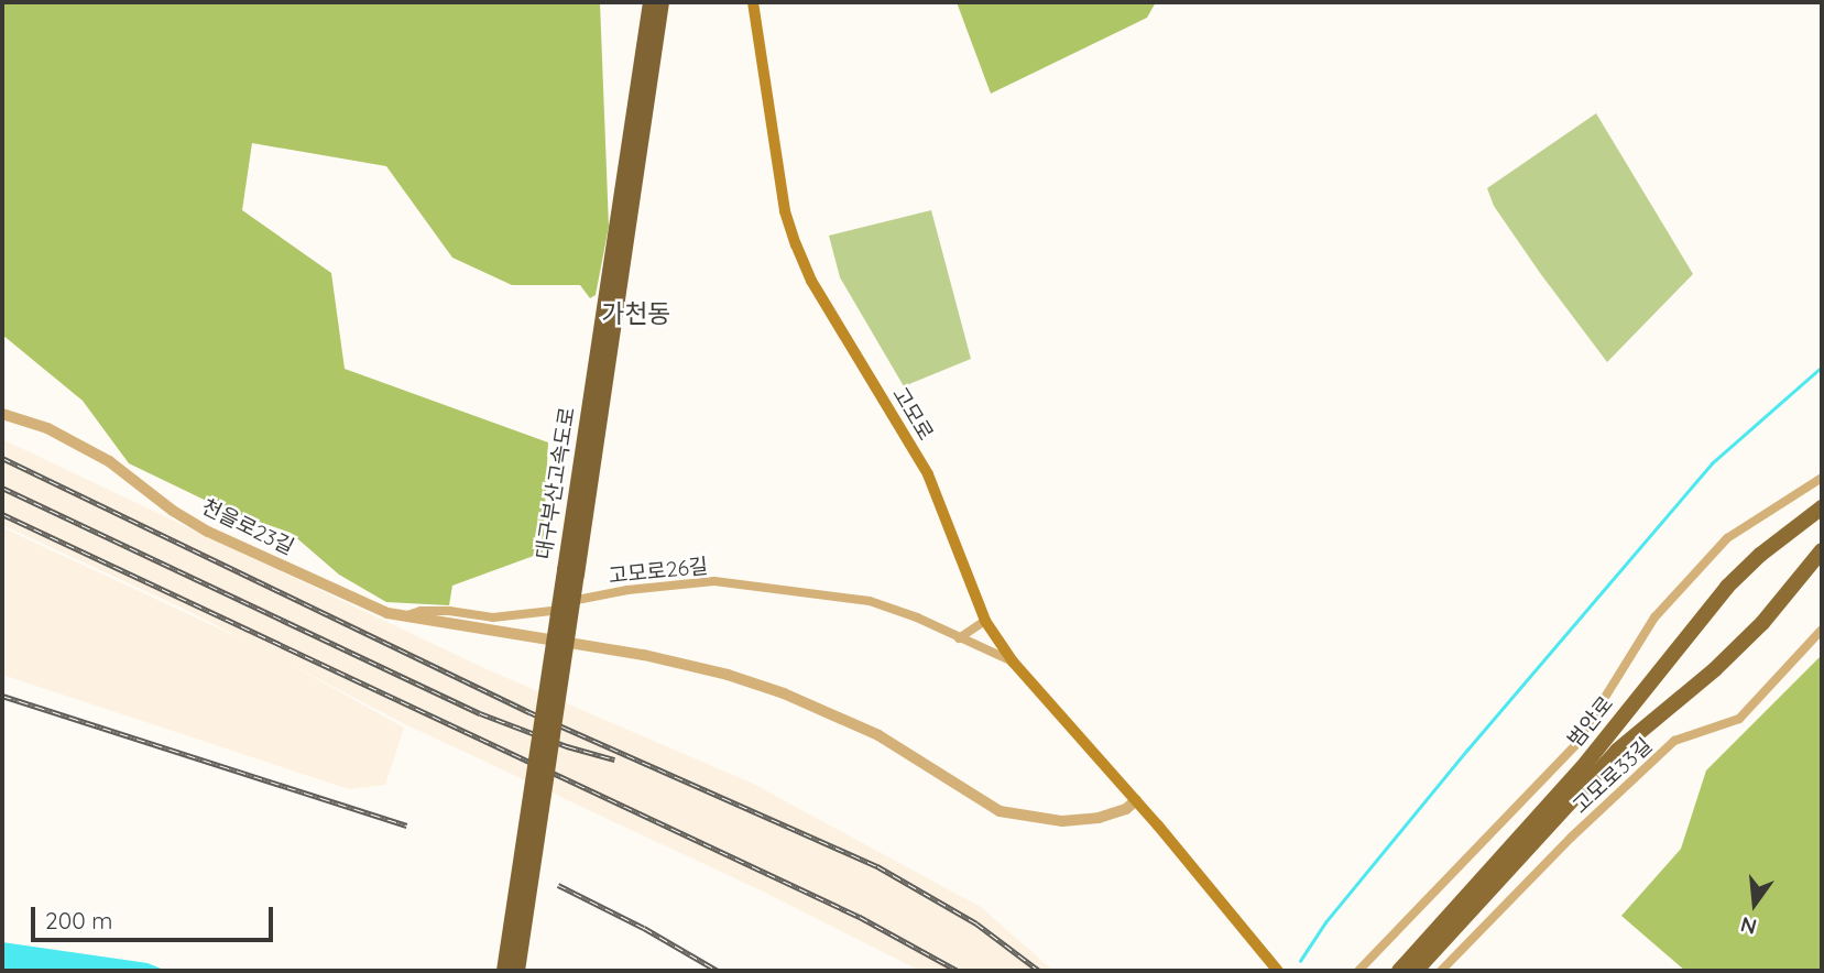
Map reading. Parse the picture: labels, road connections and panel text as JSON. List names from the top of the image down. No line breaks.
{"streets":{"highway":["대구부산고속도로","범안로"],"main road":["고모로"],"street":["천을로23길","고모로26길","고모로33길"]},"crossings":[["고모로","천을로23길"],["고모로","고모로26길"],["천을로23길","고모로26길"]],"districts":["가천동"],"scale_bar":"200 m","north":"bottom"}
